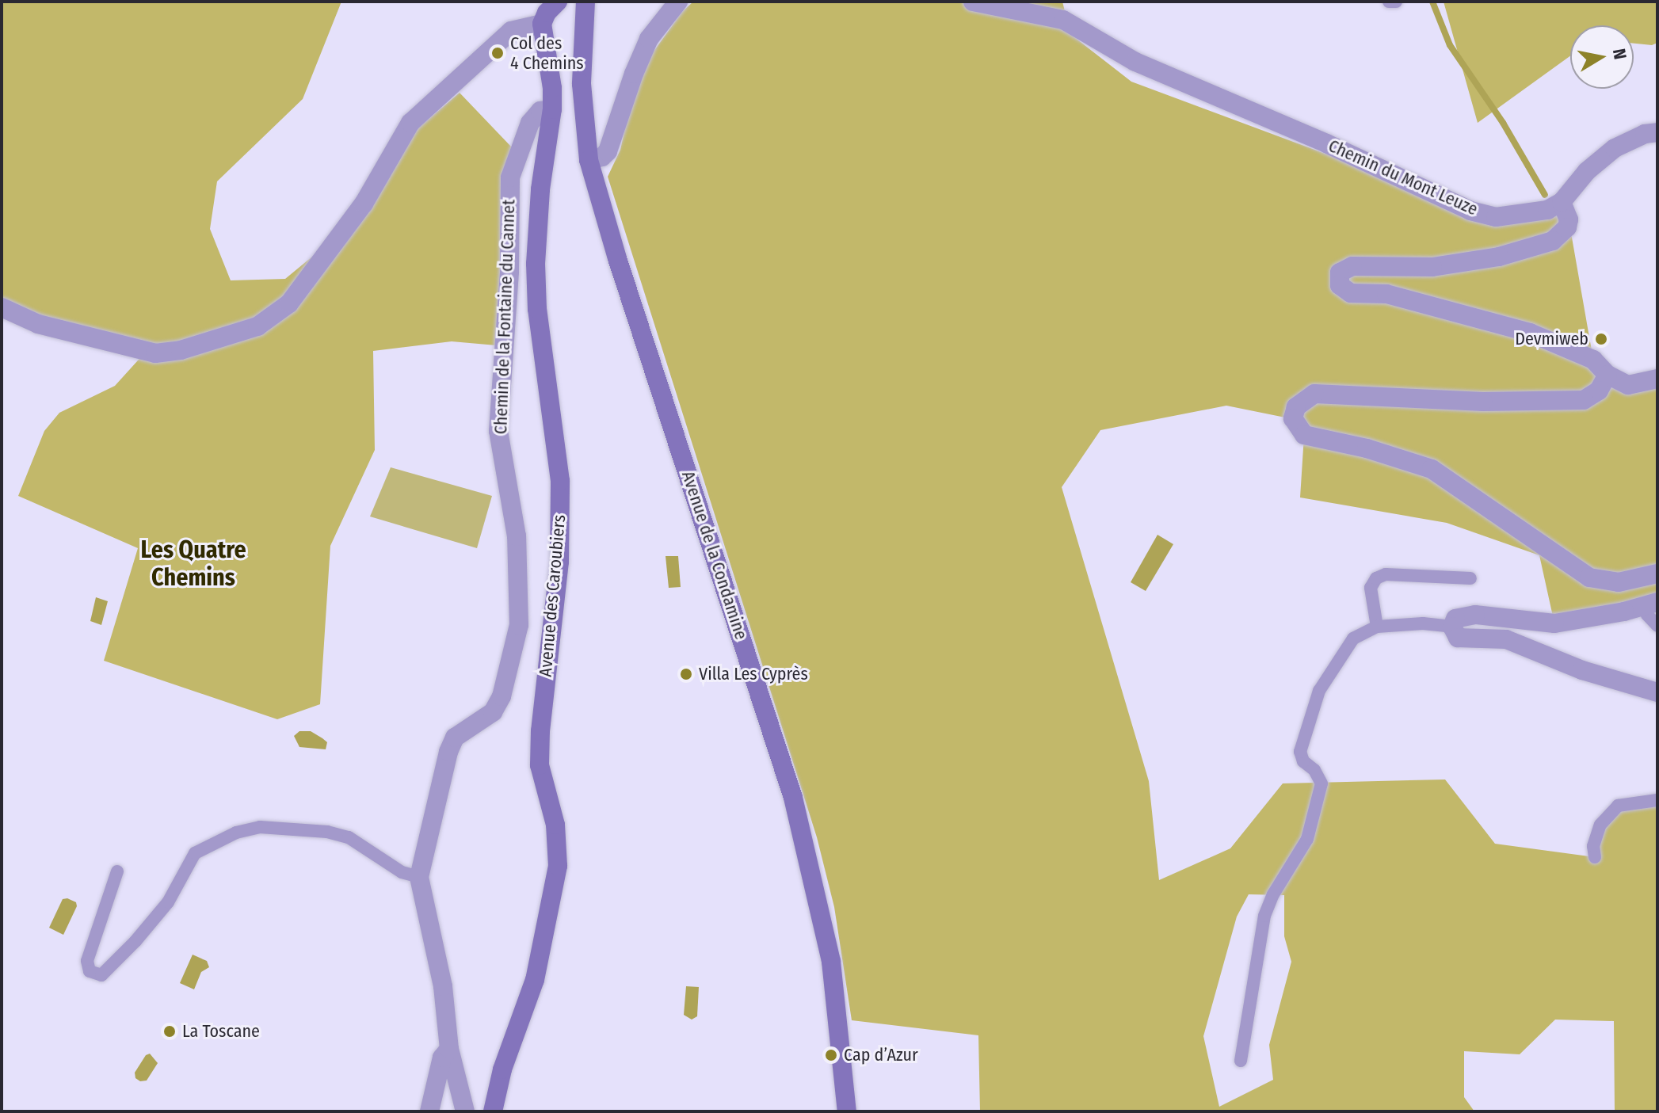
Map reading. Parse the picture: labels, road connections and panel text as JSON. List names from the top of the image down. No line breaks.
{"streets":{"main road":["Avenue de la Condamine","Avenue des Caroubiers"],"street":["Chemin du Mont Leuze","Chemin de la Fontaine du Cannet"]},"crossings":[["Chemin de la Fontaine du Cannet","Avenue des Caroubiers"]],"districts":["Les Quatre Chemins"],"places":["Col des 4 Chemins","Devmiweb","Villa Les Cyprès","La Toscane","Cap d’Azur"],"north":"right"}
